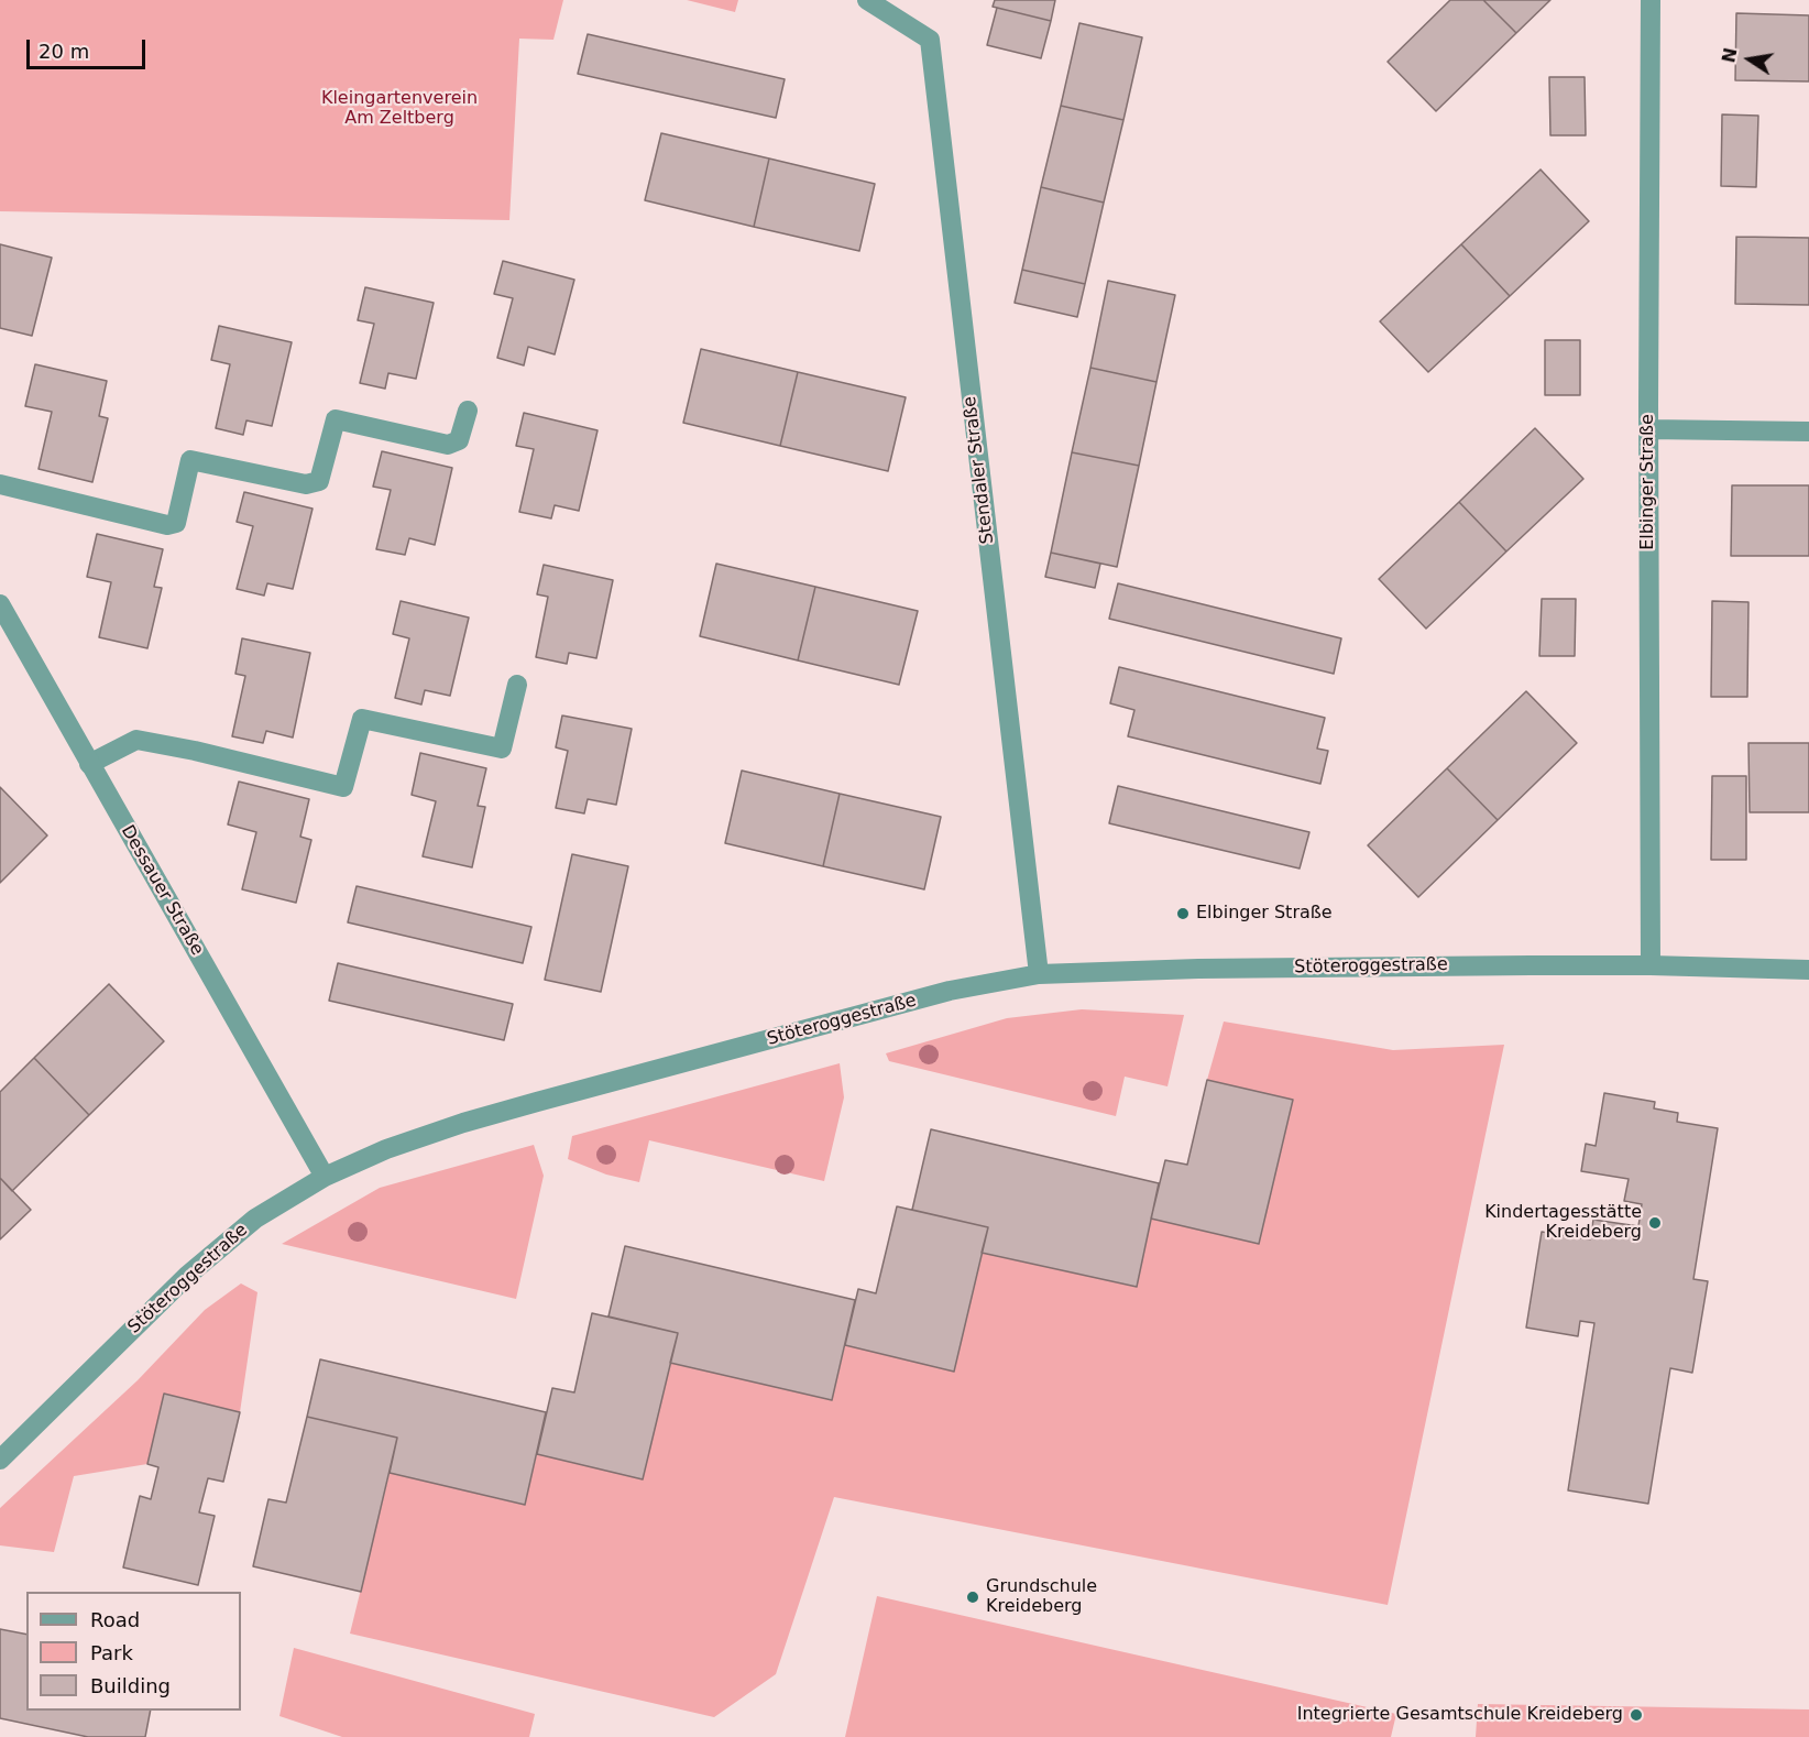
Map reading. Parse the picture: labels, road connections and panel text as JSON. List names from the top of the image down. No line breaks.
{"streets":{"street":["Stendaler Straße","Elbinger Straße","Dessauer Straße","Stöteroggestraße"]},"crossings":[["Stendaler Straße","Stöteroggestraße"],["Elbinger Straße","Stöteroggestraße"],["Dessauer Straße","Stöteroggestraße"]],"parks":["Kleingartenverein Am Zeltberg"],"places":["Elbinger Straße","Kindertagesstätte Kreideberg","Grundschule Kreideberg","Integrierte Gesamtschule Kreideberg"],"legend":["Road","Park","Building"],"scale_bar":"20 m","north":"left"}
